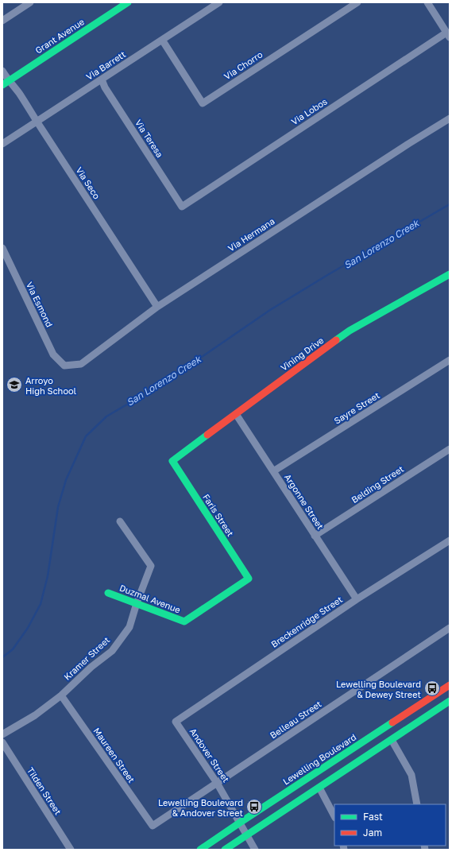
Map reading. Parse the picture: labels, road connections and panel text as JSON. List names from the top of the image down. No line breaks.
{"streets":{"main road":["Grant Avenue","Vining Drive","Faris Street","Duzmal Avenue","Lewelling Boulevard"],"street":["Via Barrett","Via Chorro","Via Lobos","Via Teresa","Via Seco","Via Hermana","Via Esmond","Sayre Street","Belding Street","Argonne Street","Breckenridge Street","Kramer Street","Belleau Street","Maureen Street","Andover Street","Tilden Street"]},"crossings":[["Grant Avenue","Via Seco"],["Via Barrett","Via Chorro"],["Via Barrett","Via Teresa"],["Via Barrett","Via Seco"],["Via Lobos","Via Teresa"],["Via Seco","Via Hermana"],["Via Hermana","Via Esmond"],["Vining Drive","Argonne Street"],["Vining Drive","Faris Street"],["Sayre Street","Argonne Street"],["Belding Street","Argonne Street"],["Argonne Street","Breckenridge Street"],["Faris Street","Duzmal Avenue"],["Duzmal Avenue","Kramer Street"],["Breckenridge Street","Andover Street"],["Kramer Street","Maureen Street"],["Belleau Street","Maureen Street"],["Belleau Street","Andover Street"],["Andover Street","Lewelling Boulevard"]],"water":["San Lorenzo Creek"],"places":{"school or university":["Arroyo High School"],"bus stop":["Lewelling Boulevard & Dewey Street","Lewelling Boulevard & Andover Street"]},"legend":["Fast","Jam"]}
